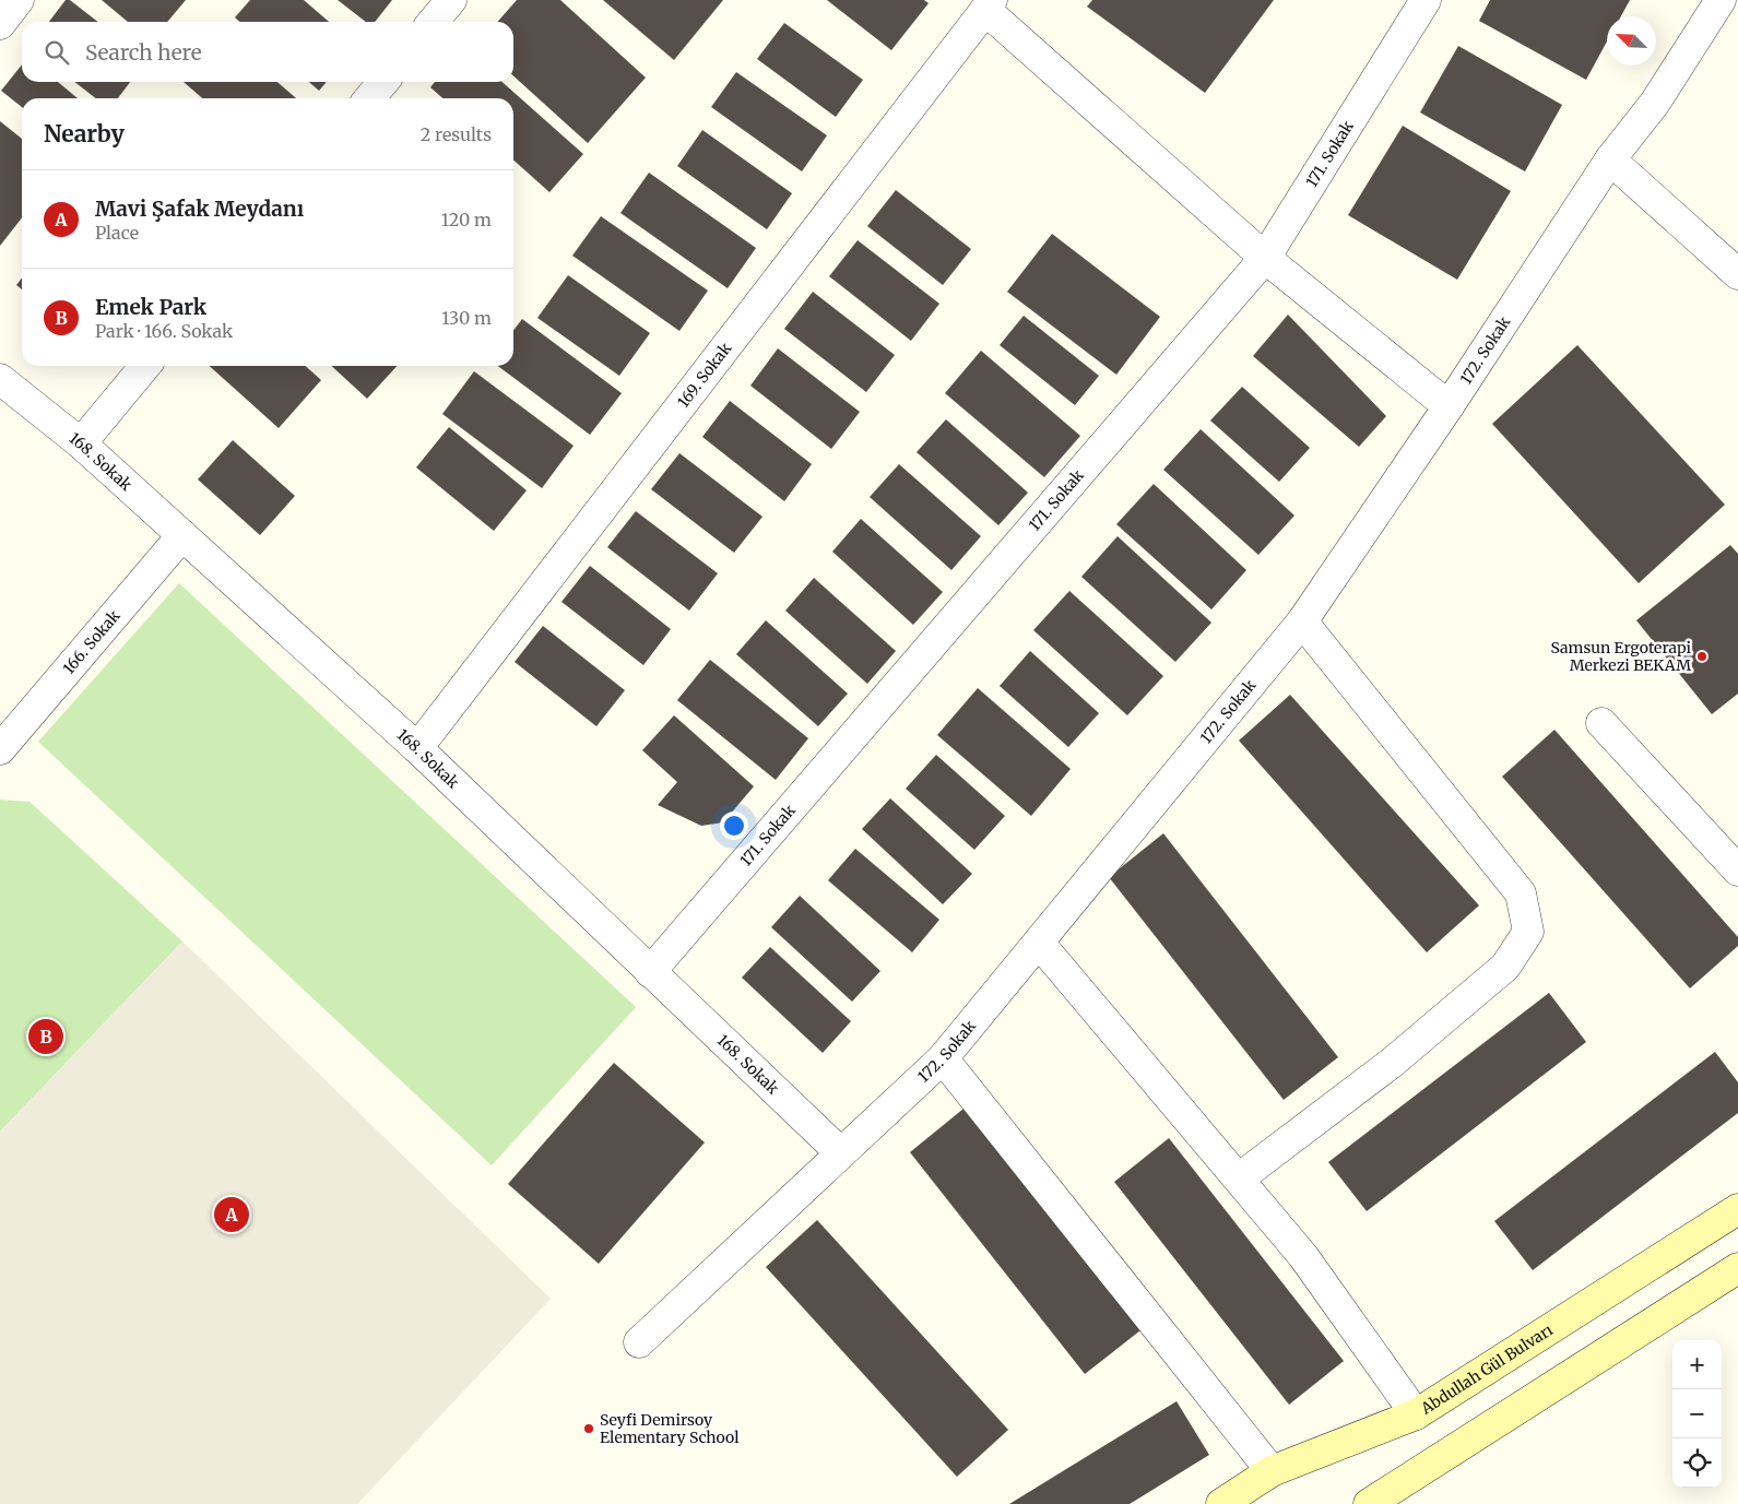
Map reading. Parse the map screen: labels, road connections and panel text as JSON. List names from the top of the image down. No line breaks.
{"streets":{"main road":["Abdullah Gül Bulvarı"],"street":["171. Sokak","172. Sokak","169. Sokak","168. Sokak","166. Sokak"]},"crossings":[["171. Sokak","168. Sokak"],["172. Sokak","168. Sokak"],["169. Sokak","168. Sokak"],["168. Sokak","166. Sokak"]],"places":["Samsun Ergoterapi Merkezi BEKAM","Seyfi Demirsoy Elementary School"],"north":"top left","page":{"search":"Search here","heading":["Nearby","2 results"],"list":[{"mark":"A","name":"Mavi Şafak Meydanı","note":"Place","value":"120 m"},{"mark":"B","name":"Emek Park","note":"Park · 166. Sokak","value":"130 m"}],"pins":["B","A"],"map_buttons":["+","−"]}}
